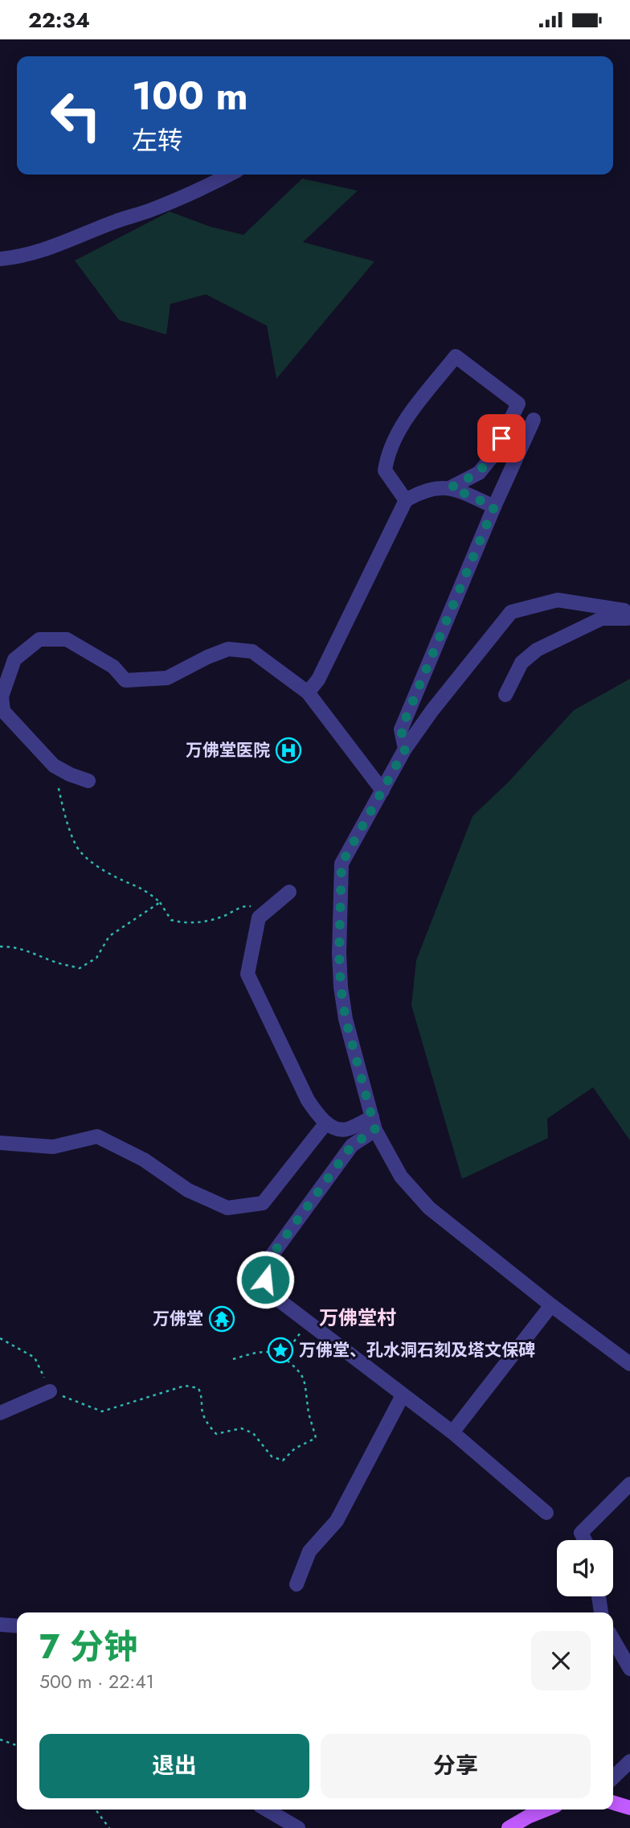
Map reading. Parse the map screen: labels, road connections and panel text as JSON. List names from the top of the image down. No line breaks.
{"districts":["万佛堂村"],"places":{"hospital":["万佛堂医院"],"temple":["万佛堂"],"place":["万佛堂、孔水洞石刻及塔文保碑"]},"page":{"status":"22:34","turn":["100 m","左转"],"heading":["7 分钟","500 m · 22:41"],"buttons":["退出","分享"]}}
